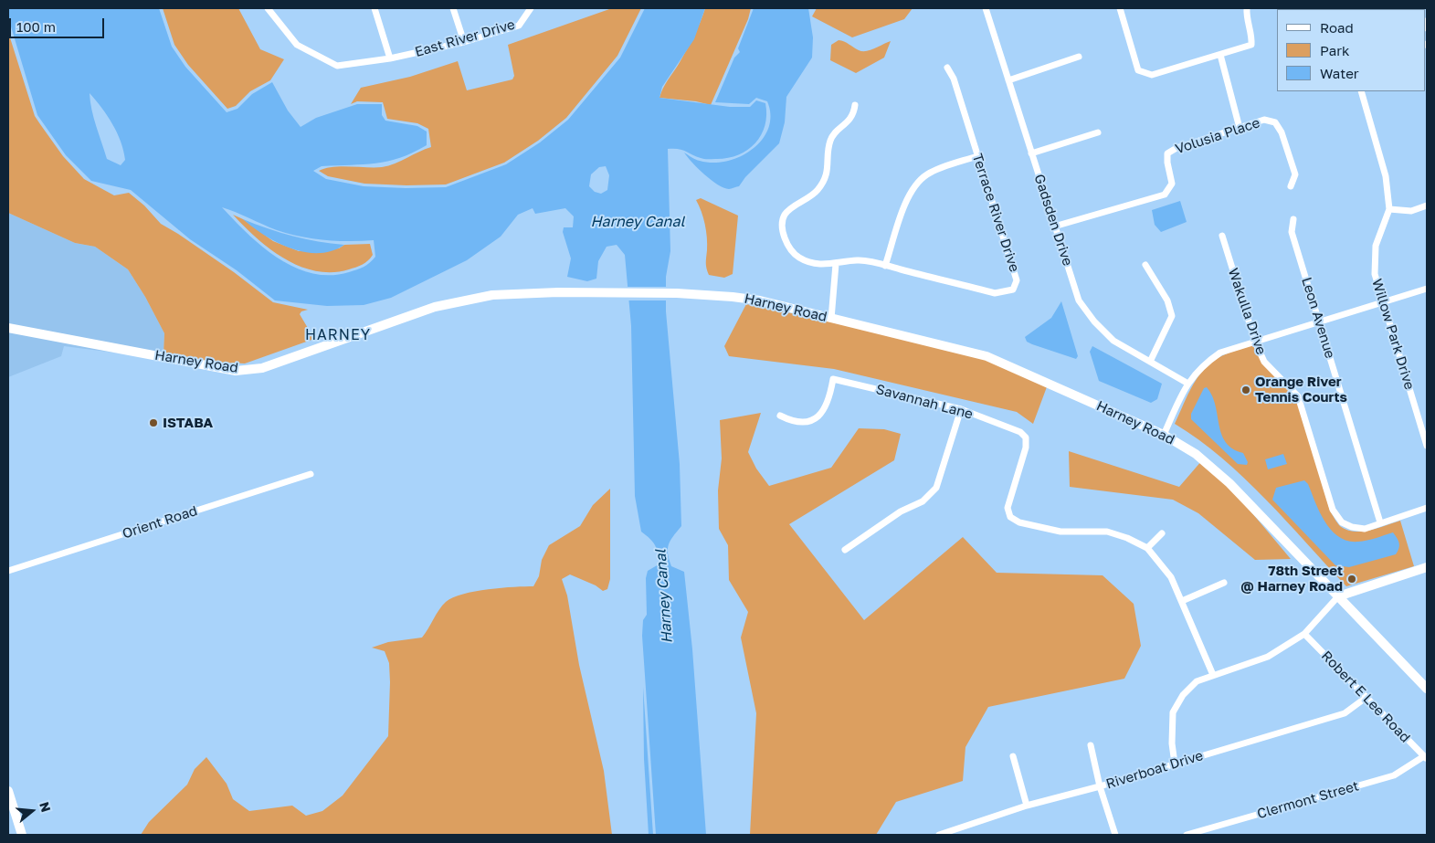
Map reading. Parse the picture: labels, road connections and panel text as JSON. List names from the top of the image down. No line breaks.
{"streets":{"street":["East River Drive","Volusia Place","Terrace River Drive","Gadsden Drive","Harney Road","Wakulla Drive","Leon Avenue","Willow Park Drive","Savannah Lane","Orient Road","Robert E Lee Road","Riverboat Drive","Clermont Street"]},"crossings":[["Volusia Place","Gadsden Drive"],["Wakulla Drive","Leon Avenue"],["Robert E Lee Road","Riverboat Drive"],["Robert E Lee Road","Clermont Street"]],"districts":["HARNEY"],"water":["Harney Canal"],"places":["Orange River Tennis Courts","ISTABA","78th Street @ Harney Road"],"legend":["Road","Park","Water"],"scale_bar":"100 m","north":"right"}
